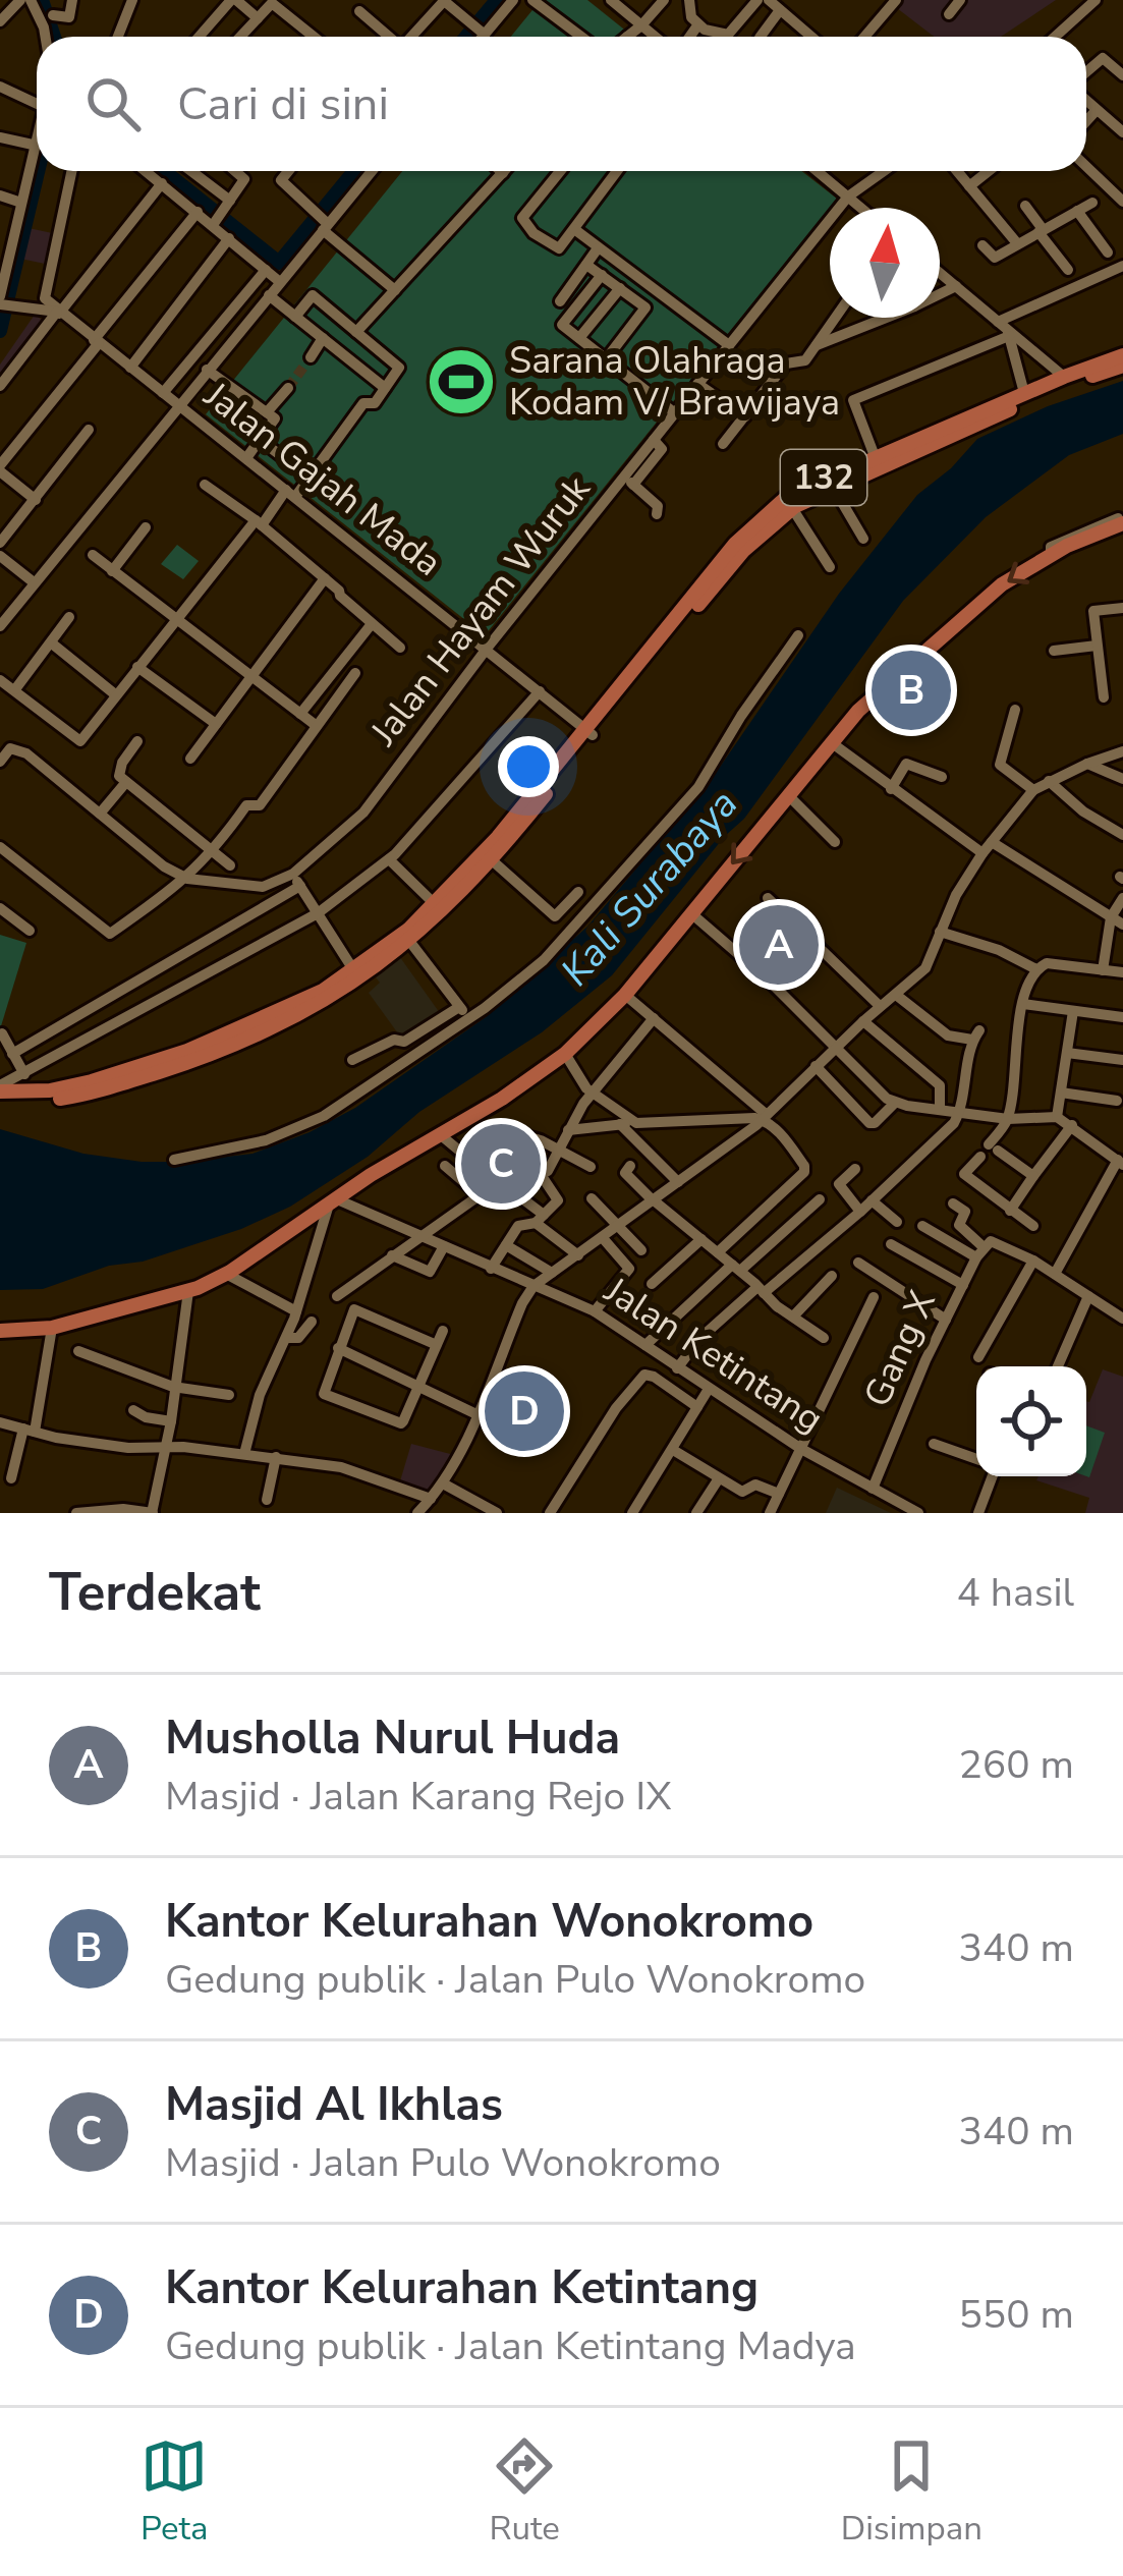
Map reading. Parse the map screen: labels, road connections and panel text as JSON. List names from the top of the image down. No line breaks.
{"streets":{"main road":["132"],"street":["Jalan Gajah Mada","Jalan Hayam Wuruk","Gang X","Jalan Ketintang"]},"crossings":[["132","Jalan Gajah Mada"],["Jalan Gajah Mada","Jalan Hayam Wuruk"],["Gang X","Jalan Ketintang"]],"water":["Kali Surabaya"],"places":{"sports":["Sarana Olahraga Kodam V/ Brawijaya"]},"north":"top","page":{"search":"Cari di sini","pins":["B","A","C","D"],"heading":["Terdekat","4 hasil"],"list":[{"mark":"A","name":"Musholla Nurul Huda","note":"Masjid · Jalan Karang Rejo IX","value":"260 m"},{"mark":"B","name":"Kantor Kelurahan Wonokromo","note":"Gedung publik · Jalan Pulo Wonokromo","value":"340 m"},{"mark":"C","name":"Masjid Al Ikhlas","note":"Masjid · Jalan Pulo Wonokromo","value":"340 m"},{"mark":"D","name":"Kantor Kelurahan Ketintang","note":"Gedung publik · Jalan Ketintang Madya","value":"550 m"}],"nav":["Peta","Rute","Disimpan"]}}
